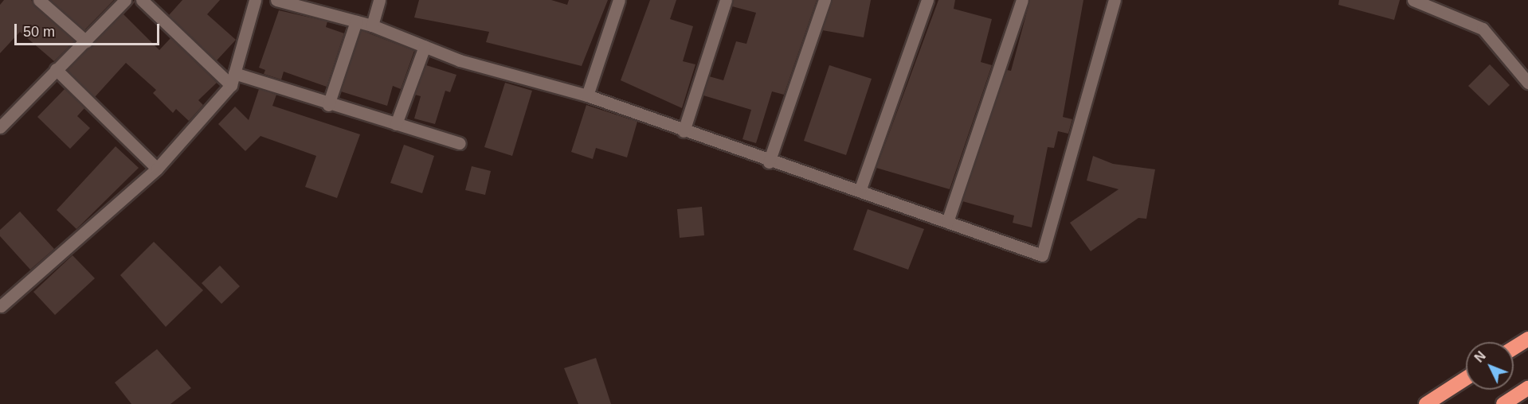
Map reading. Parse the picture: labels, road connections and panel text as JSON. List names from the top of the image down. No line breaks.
{"scale_bar":"50 m","north":"top left"}
